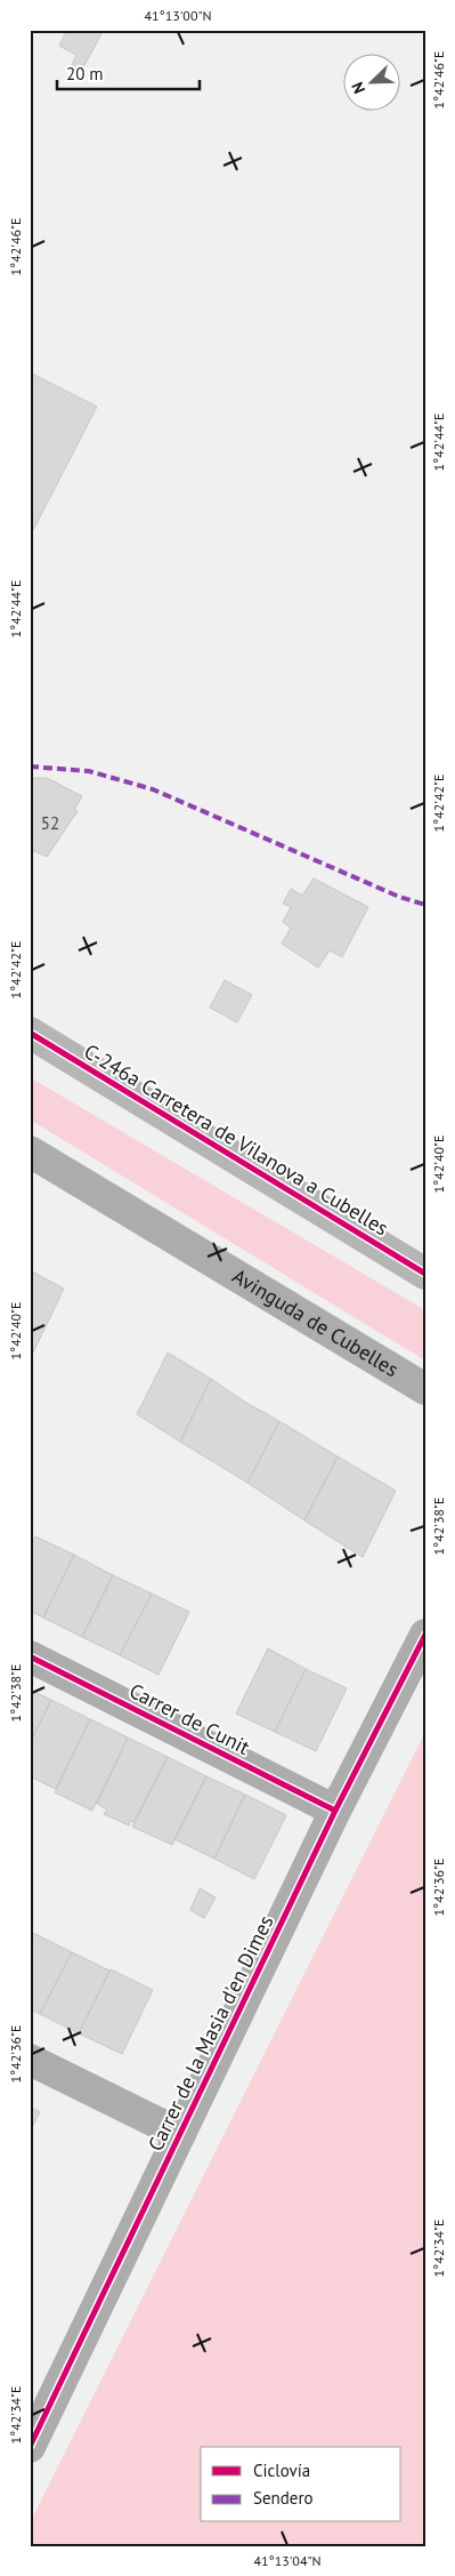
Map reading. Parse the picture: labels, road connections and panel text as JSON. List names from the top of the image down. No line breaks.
{"streets":{"street":["C-246a Carretera de Vilanova a Cubelles","Avinguda de Cubelles","Carrer de Cunit","Carrer de la Masia d'en Dimes"]},"crossings":[["Carrer de Cunit","Carrer de la Masia d'en Dimes"]],"house_numbers":["52"],"legend":["Ciclovía","Sendero"],"scale_bar":"20 m","north":"bottom left","coordinates":["41°13'00\"N","1°42'46\"E","1°42'44\"E","1°42'42\"E","1°42'40\"E","1°42'38\"E","1°42'36\"E","1°42'34\"E","41°13'04\"N"]}
